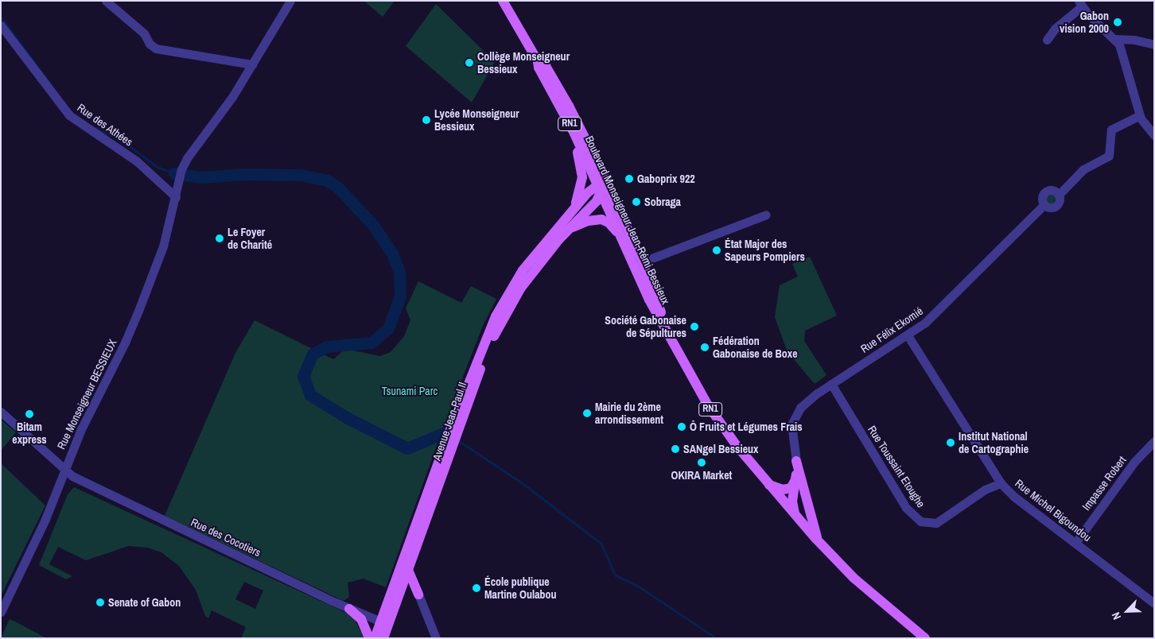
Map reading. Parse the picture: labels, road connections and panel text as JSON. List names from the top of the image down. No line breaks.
{"streets":{"main road":["RN1","Boulevard Monseigneur Jean-Rémi Bessieux","Avenue Jean-Paul II"],"street":["Rue des Athées","Rue Félix Ekomié","Rue Monseigneur BESSIEUX","Rue Toussaint Etoughe","Impasse Robert","Rue Michel Bigoundou","Rue des Cocotiers"]},"crossings":[["Rue des Athées","Rue Monseigneur BESSIEUX"],["Boulevard Monseigneur Jean-Rémi Bessieux","Avenue Jean-Paul II"],["Rue Félix Ekomié","Rue Toussaint Etoughe"],["Rue Félix Ekomié","Rue Michel Bigoundou"],["Rue Monseigneur BESSIEUX","Rue des Cocotiers"],["Avenue Jean-Paul II","Rue des Cocotiers"],["Rue Toussaint Etoughe","Rue Michel Bigoundou"],["Impasse Robert","Rue Michel Bigoundou"]],"parks":["Tsunami Parc"],"places":["Gabon vision 2000","Collège Monseigneur Bessieux","Lycée Monseigneur Bessieux","Gaboprix 922","Sobraga","Le Foyer de Charité","État Major des Sapeurs Pompiers","Société Gabonaise de Sépultures","Fédération Gabonaise de Boxe","Mairie du 2ème arrondissement","Bitam express","Ô Fruits et Légumes Frais","Institut National de Cartographie","SANgel Bessieux","OKIRA Market","École publique Martine Oulabou","Senate of Gabon"],"north":"bottom left"}
